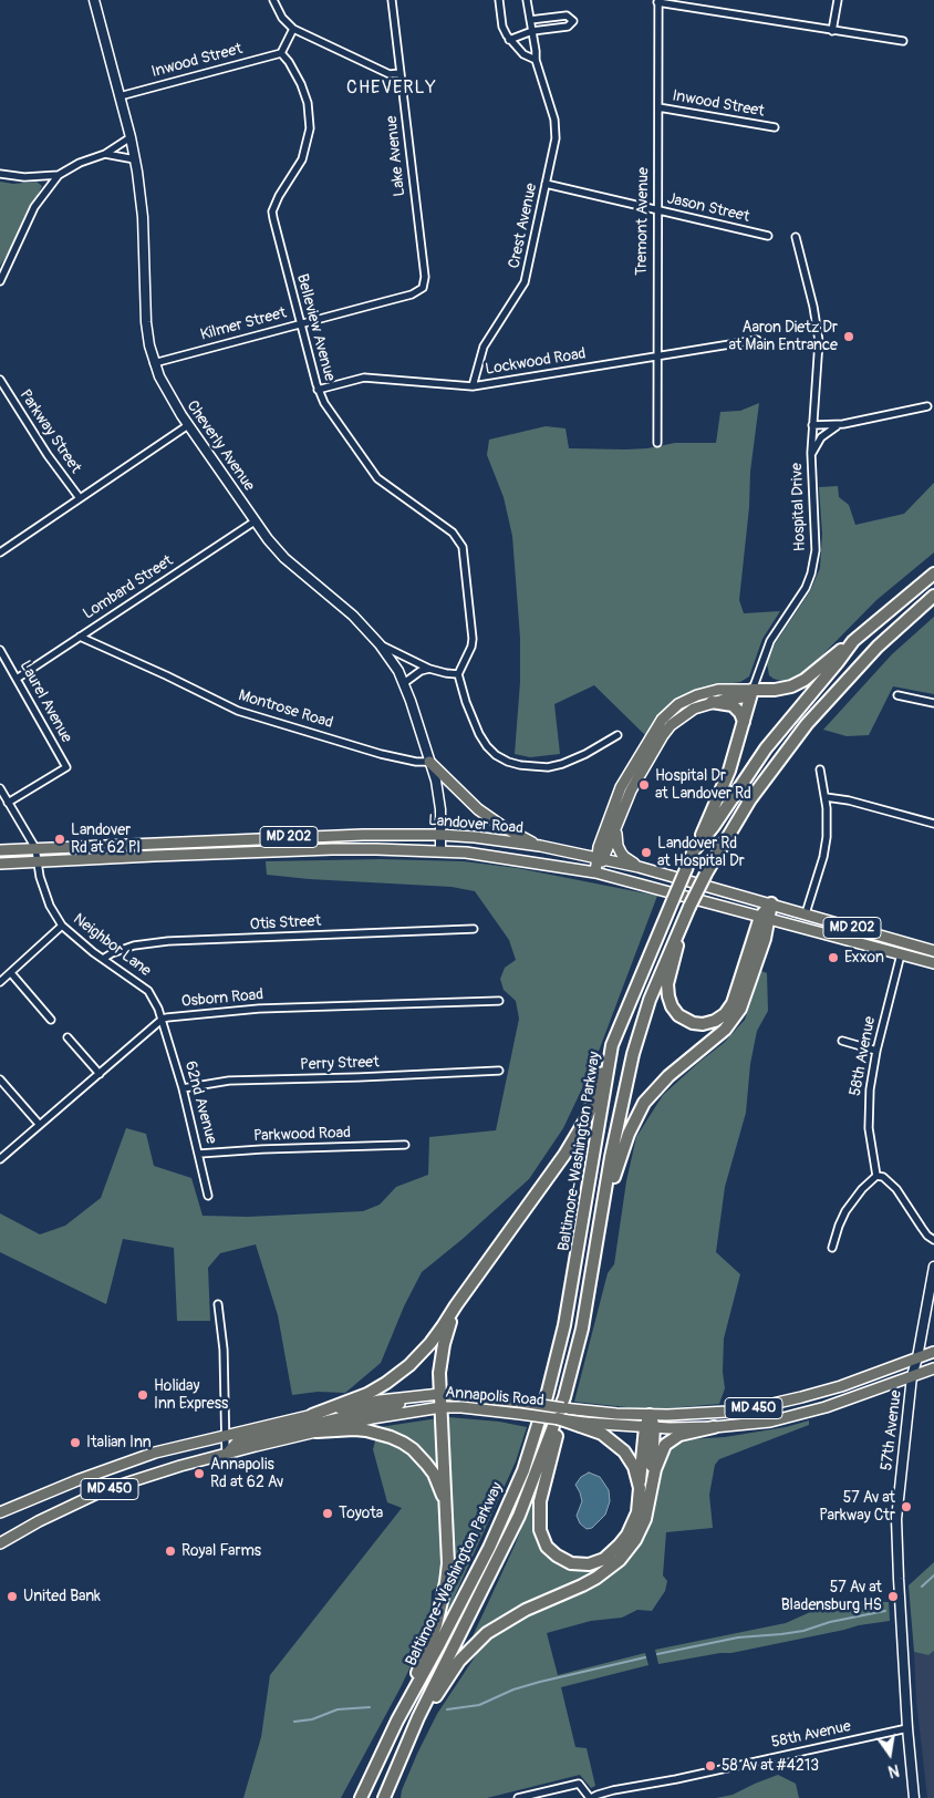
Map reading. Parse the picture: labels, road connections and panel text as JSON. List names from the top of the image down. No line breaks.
{"streets":{"highway":["Baltimore-Washington Parkway"],"main road":["Landover Road","MD 202","Annapolis Road","MD 450"],"street":["Inwood Street","Lake Avenue","Jason Street","Tremont Avenue","Crest Avenue","Kilmer Street","Belleview Avenue","Lockwood Road","Parkway Street","Cheverly Avenue","Hospital Drive","Lombard Street","Laurel Avenue","Montrose Road","Otis Street","Neighbor Lane","Osborn Road","58th Avenue","Perry Street","62nd Avenue","Parkwood Road","57th Avenue"]},"crossings":[["Inwood Street","Tremont Avenue"],["Inwood Street","Belleview Avenue"],["Inwood Street","Cheverly Avenue"],["Lake Avenue","Kilmer Street"],["Jason Street","Tremont Avenue"],["Jason Street","Crest Avenue"],["Tremont Avenue","Lockwood Road"],["Crest Avenue","Lockwood Road"],["Kilmer Street","Belleview Avenue"],["Kilmer Street","Cheverly Avenue"],["Belleview Avenue","Lockwood Road"],["Cheverly Avenue","Lombard Street"],["Cheverly Avenue","Montrose Road"],["Cheverly Avenue","Landover Road"],["Lombard Street","Laurel Avenue"],["Lombard Street","Montrose Road"],["Landover Road","Neighbor Lane"],["Landover Road","58th Avenue"],["Otis Street","Neighbor Lane"],["Neighbor Lane","Osborn Road"],["Neighbor Lane","62nd Avenue"],["Osborn Road","62nd Avenue"],["58th Avenue","57th Avenue"],["Perry Street","62nd Avenue"],["62nd Avenue","Parkwood Road"],["Annapolis Road","57th Avenue"],["MD 450","57th Avenue"]],"districts":["CHEVERLY"],"places":["Aaron Dietz Dr at Main Entrance","Hospital Dr at Landover Rd","Landover Rd at 62 Pl","Landover Rd at Hospital Dr","Exxon","Holiday Inn Express","Italian Inn","Annapolis Rd at 62 Av","57 Av at Parkway Ctr","Toyota","Royal Farms","United Bank","57 Av at Bladensburg HS","58 Av at #4213"],"north":"bottom"}
